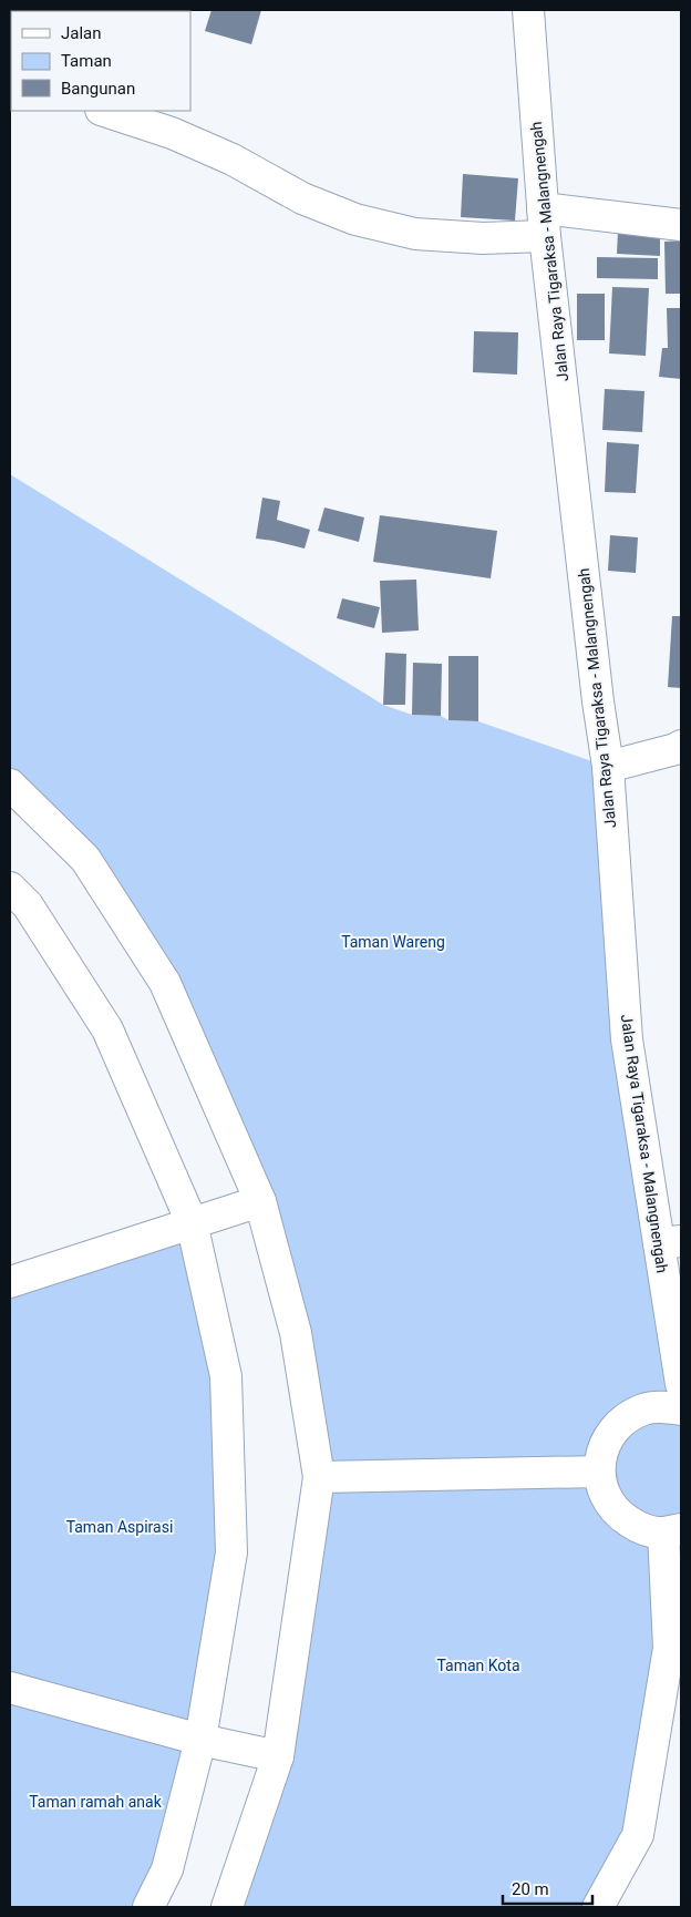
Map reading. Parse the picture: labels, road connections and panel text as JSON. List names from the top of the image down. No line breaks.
{"streets":{"street":["Jalan Raya Tigaraksa - Malangnengah"]},"parks":["Taman Wareng","Taman Aspirasi","Taman Kota","Taman ramah anak"],"legend":["Jalan","Taman","Bangunan"],"scale_bar":"20 m"}
